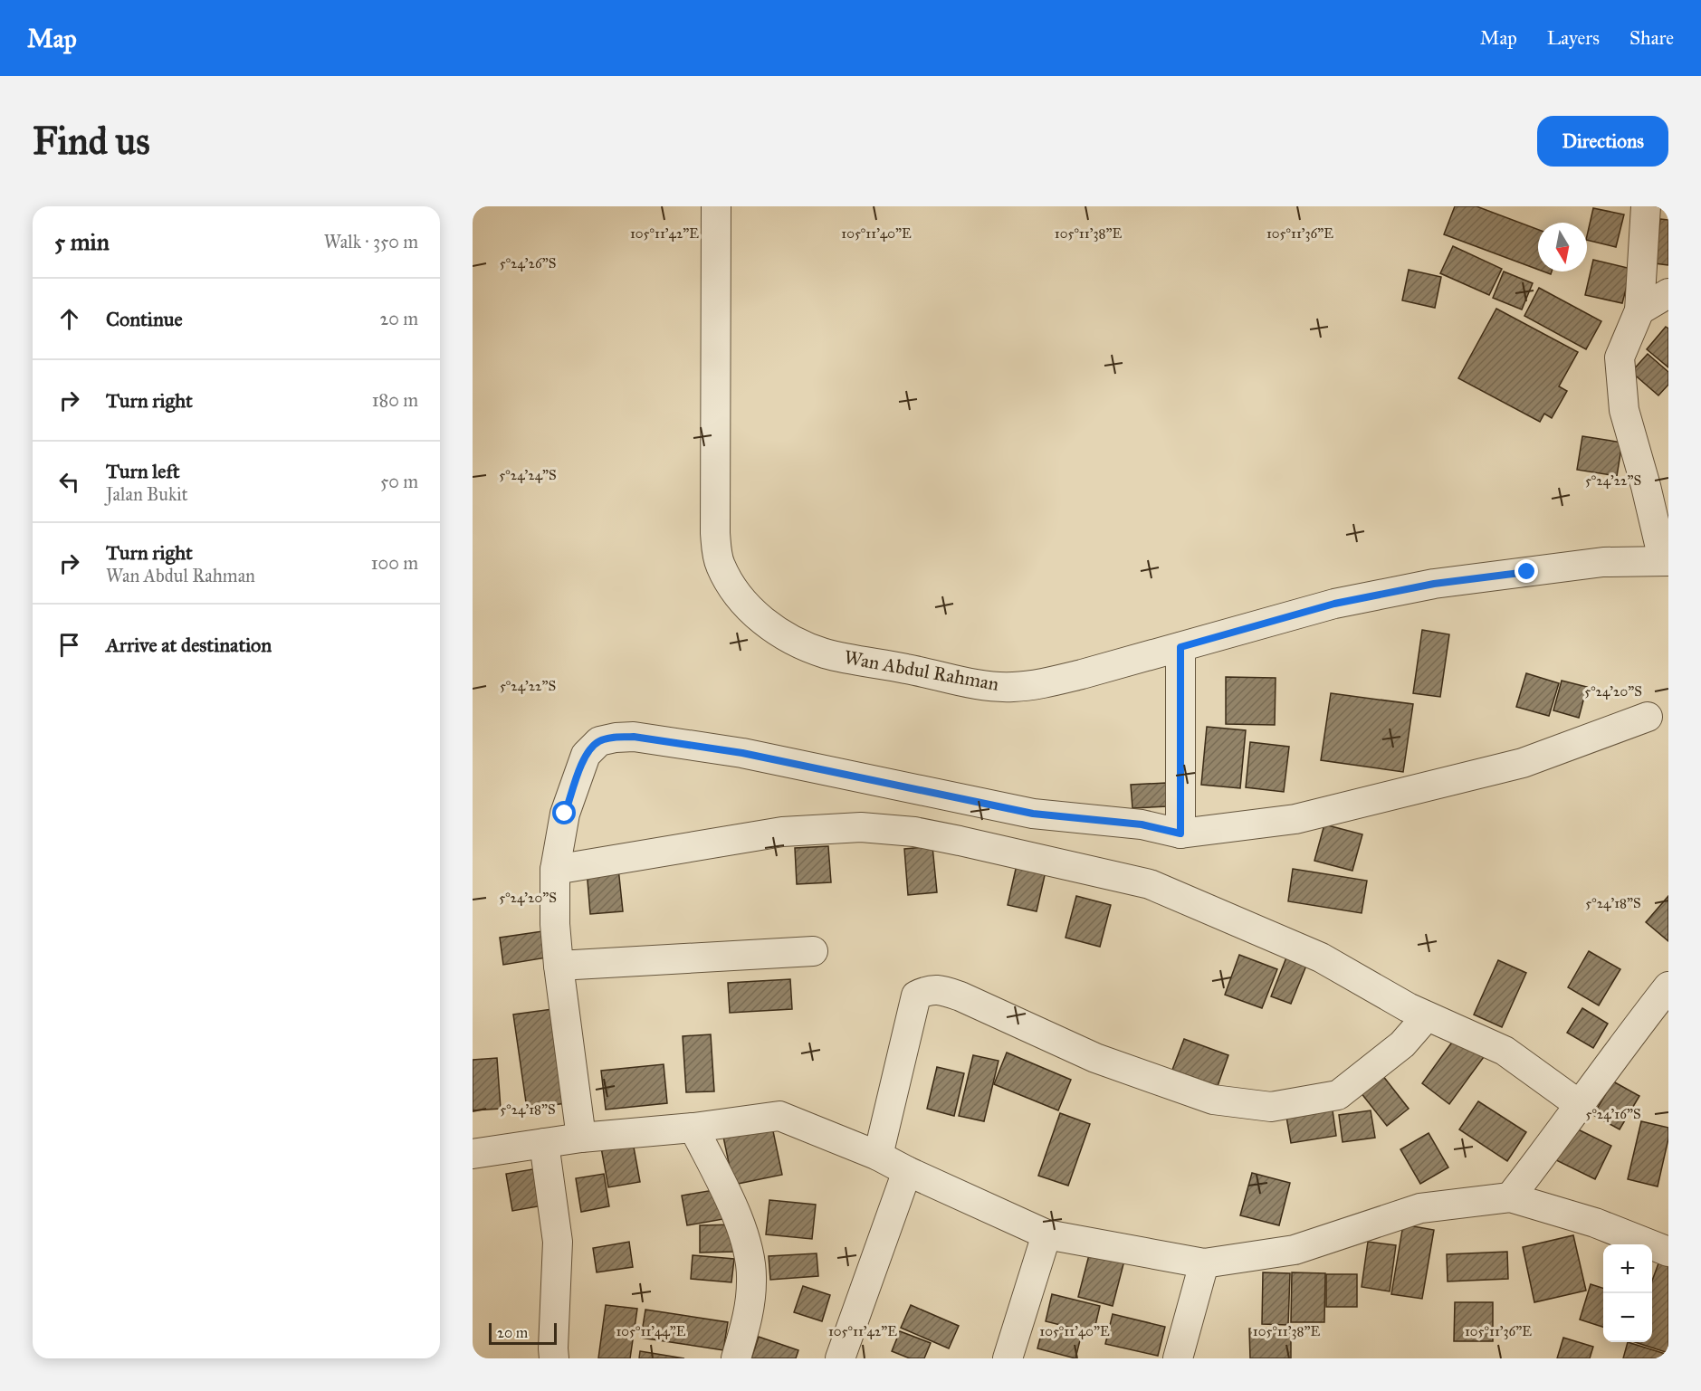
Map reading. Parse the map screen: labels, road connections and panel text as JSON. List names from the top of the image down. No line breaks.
{"streets":{"street":["Wan Abdul Rahman"]},"scale_bar":"20 m","north":"bottom","page":{"header":"Map","nav":["Map","Layers","Share"],"buttons":"Directions","title":"Find us","heading":["5 min","Walk · 350 m"],"list":[["Continue","20 m"],["Turn right","180 m"],["Turn left","Jalan Bukit","50 m"],["Turn right","Wan Abdul Rahman","100 m"],"Arrive at destination"],"map_buttons":["+","−"],"scale":"20 m"},"coordinates":["105°11'42\"E","105°11'40\"E","105°11'38\"E","105°11'36\"E","5°24'26\"S","5°24'24\"S","5°24'22\"S","5°24'20\"S","5°24'18\"S","5°24'16\"S","105°11'44\"E"]}
